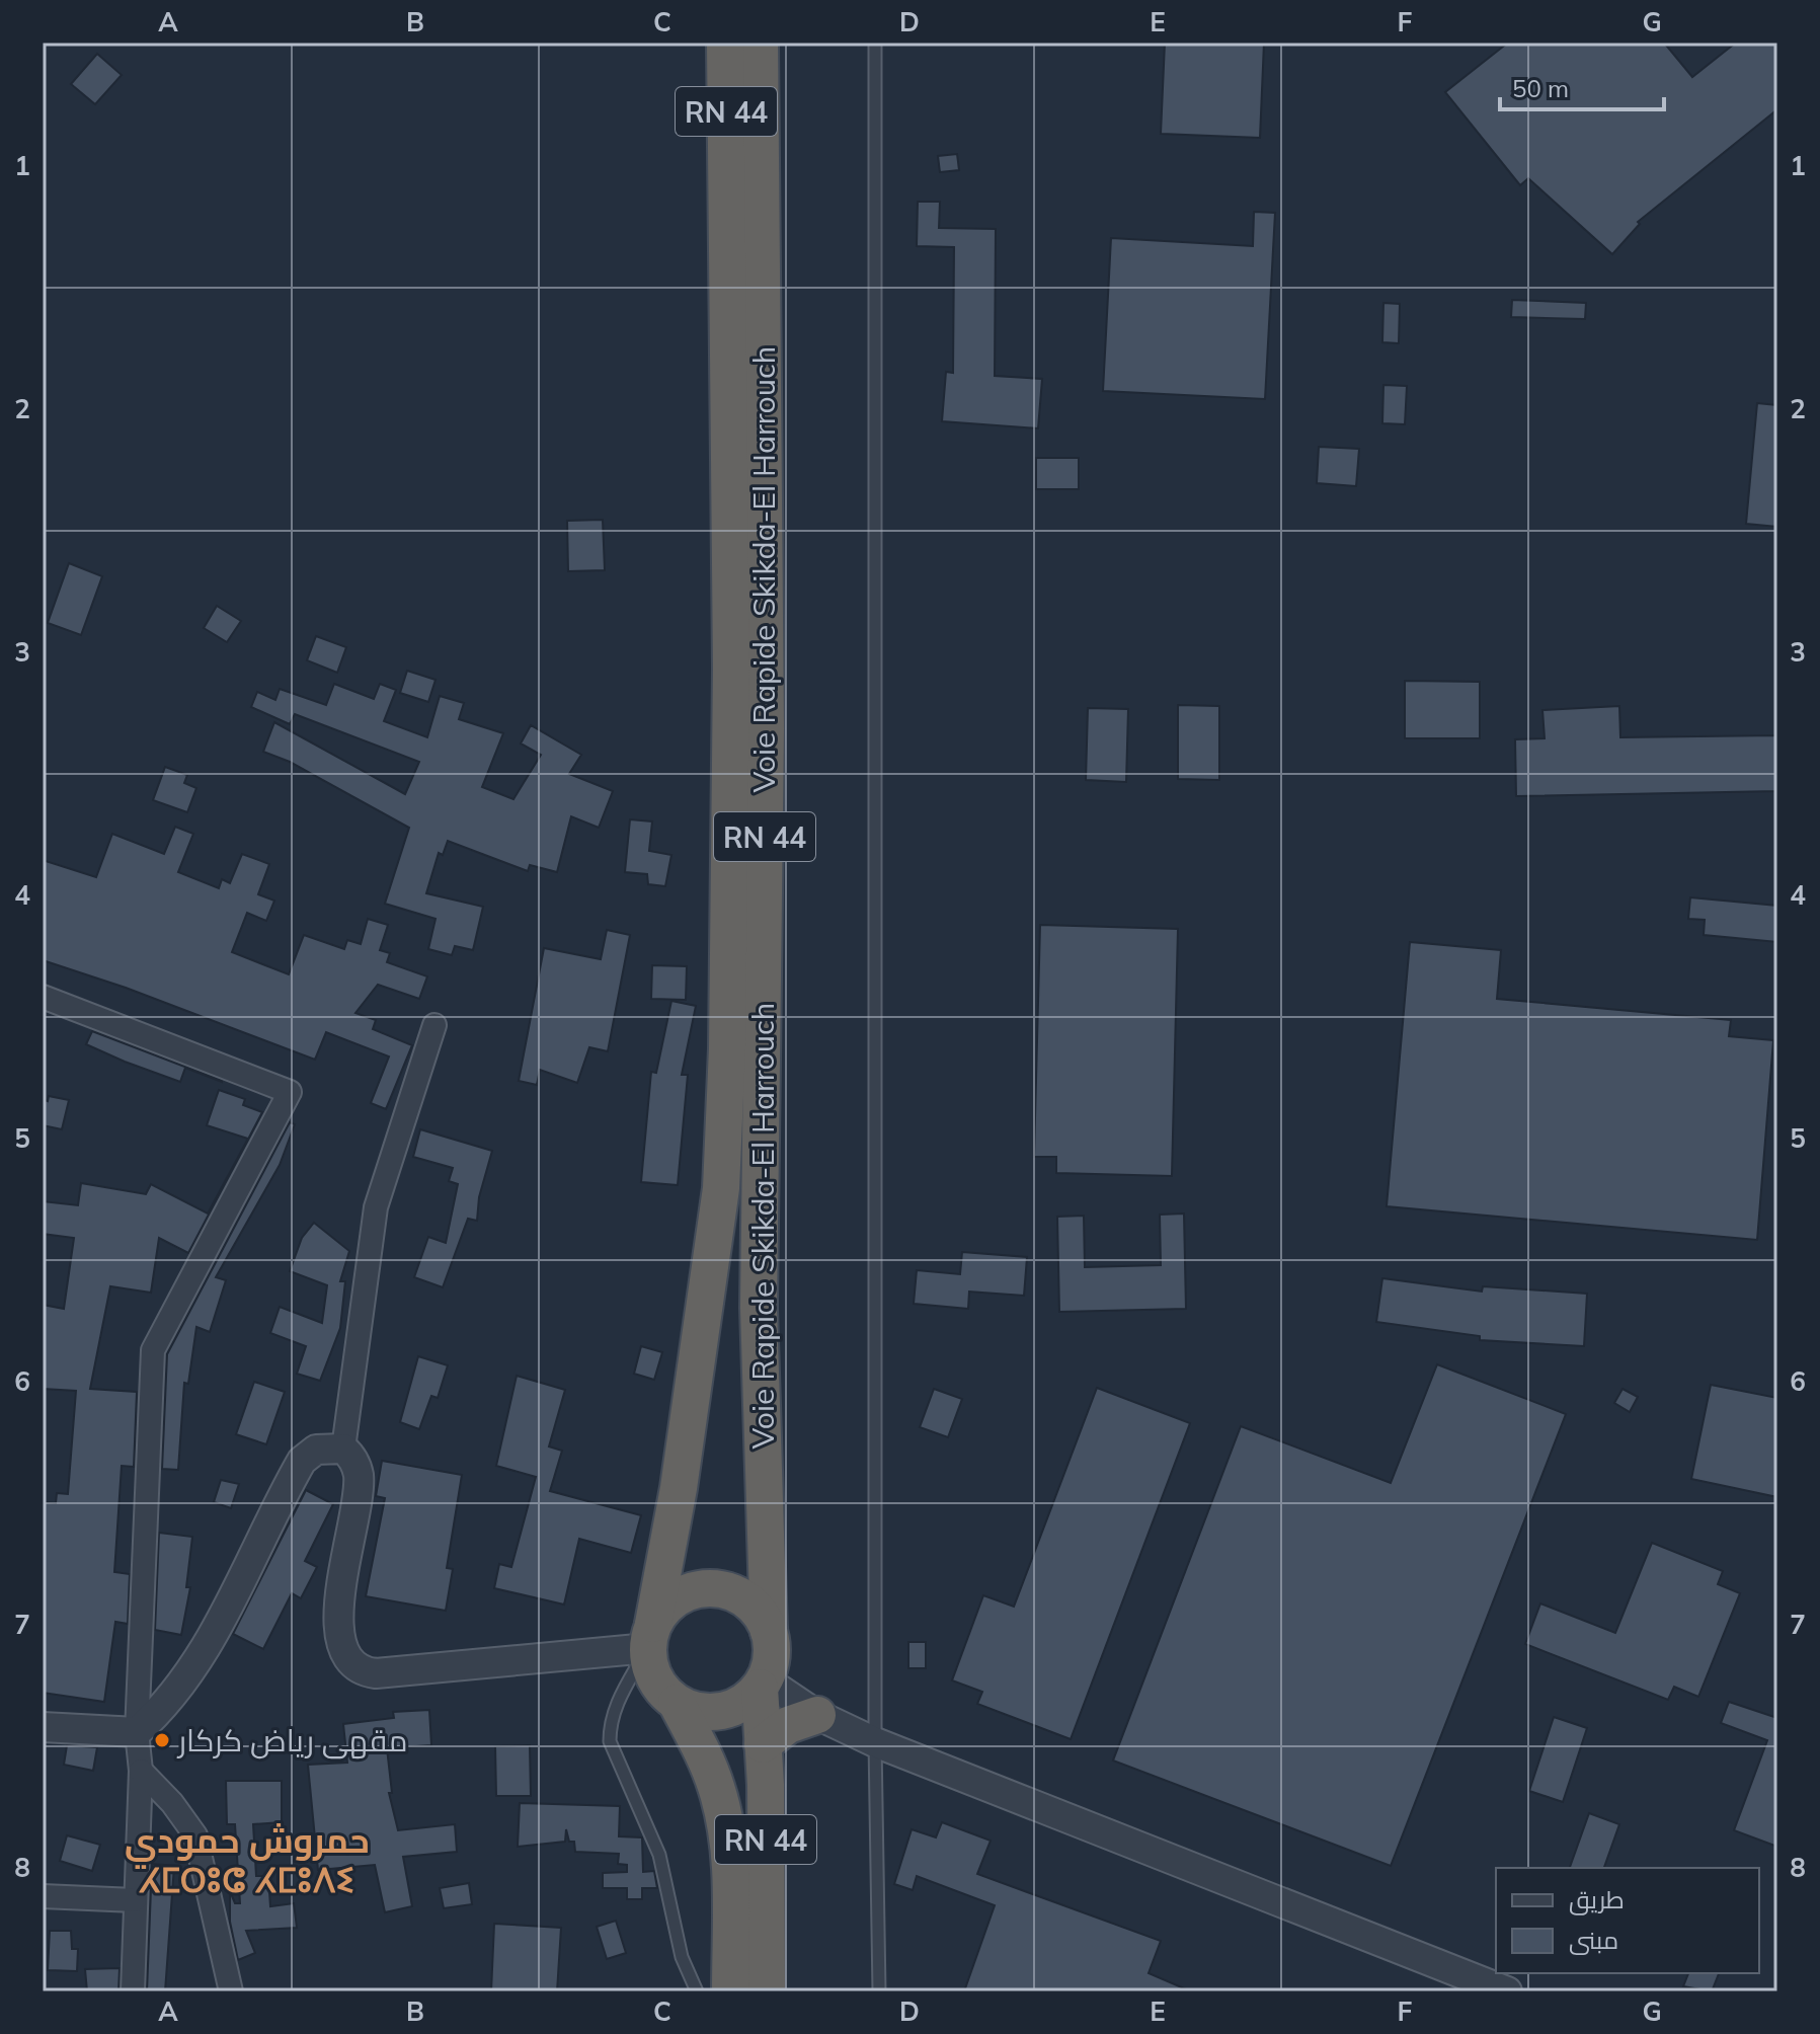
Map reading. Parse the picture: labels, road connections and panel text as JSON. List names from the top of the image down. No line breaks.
{"streets":{"highway":["RN 44","Voie Rapide Skikda-El Harrouch"]},"districts":["حمروش حمودي ⵃⵎⵔⵓⵛ ⵃⵎⵓⴷⵉ"],"places":["مقهى رياض كركار"],"legend":["طريق","مبنى"],"scale_bar":"50 m","grid":{"columns":["A","B","C","D","E","F","G"],"rows":["1","2","3","4","5","6","7","8"]}}
